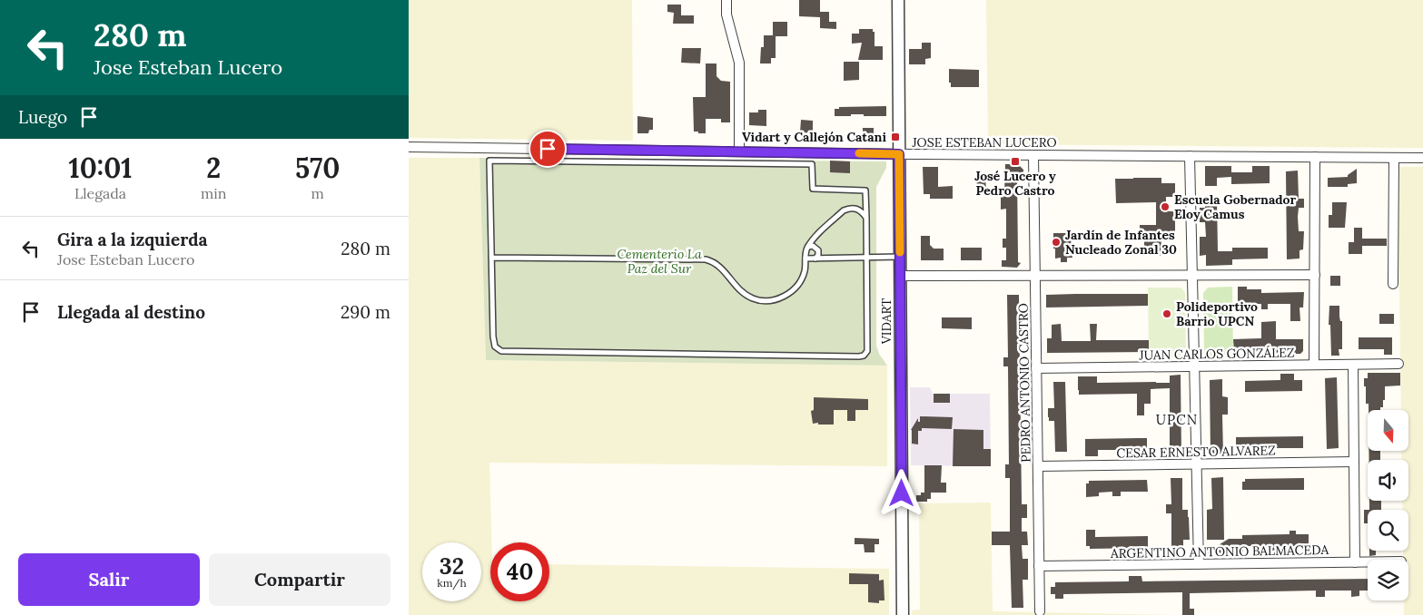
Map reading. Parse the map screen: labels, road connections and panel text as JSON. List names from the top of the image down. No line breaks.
{"streets":{"street":["JOSE ESTEBAN LUCERO","VIDART","JUAN CARLOS GONZÁLEZ","PEDRO ANTONIO CASTRO","CESAR ERNESTO ALVAREZ","ARGENTINO ANTONIO BALMACEDA"]},"crossings":[["JOSE ESTEBAN LUCERO","VIDART"],["JOSE ESTEBAN LUCERO","PEDRO ANTONIO CASTRO"],["JUAN CARLOS GONZÁLEZ","PEDRO ANTONIO CASTRO"],["PEDRO ANTONIO CASTRO","CESAR ERNESTO ALVAREZ"],["PEDRO ANTONIO CASTRO","ARGENTINO ANTONIO BALMACEDA"]],"districts":["UPCN"],"parks":["Cementerio La Paz del Sur"],"places":{"transit":["Vidart y Callejón Catani","José Lucero y Pedro Castro"],"other":["Escuela Gobernador Eloy Camus","Jardín de Infantes Nucleado Zonal 30","Polideportivo Barrio UPCN"]},"north":"bottom","page":{"turn":["280 m","Jose Esteban Lucero"],"then":"Luego","eta":["10:01","Llegada","2","min","570","m"],"list":[{"name":"Gira a la izquierda","note":"Jose Esteban Lucero","value":"280 m"},{"name":"Llegada al destino","value":"290 m"}],"speed":"32 km/h","limit":"40","buttons":["Salir","Compartir"]}}
